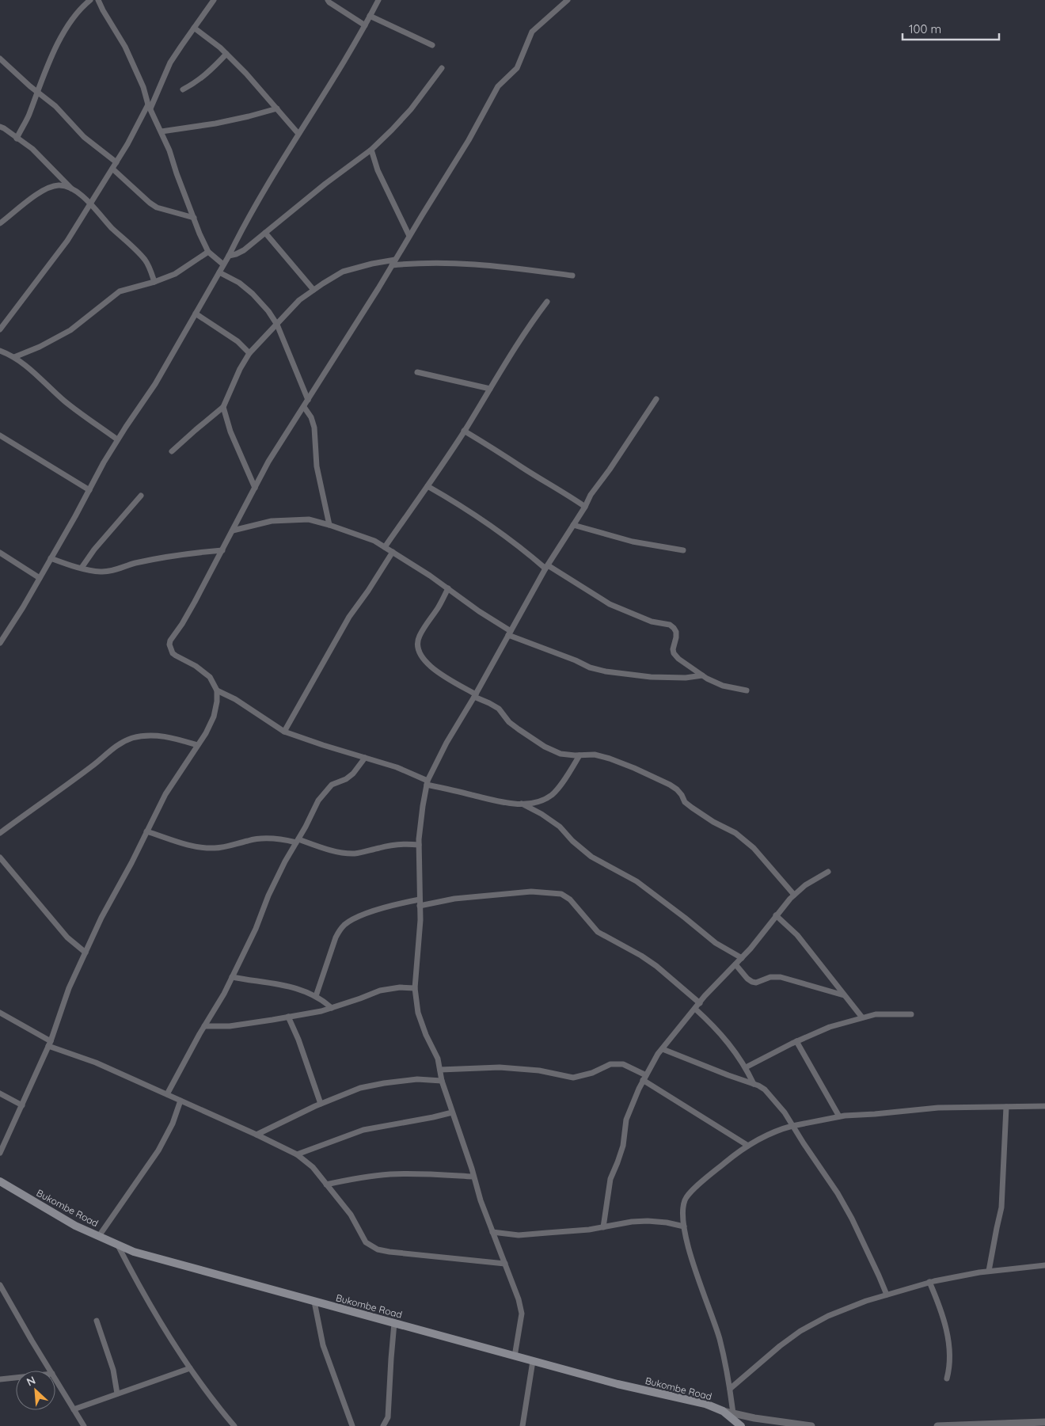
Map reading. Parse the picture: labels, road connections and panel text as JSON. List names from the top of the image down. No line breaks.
{"streets":{"main road":["Bukombe Road"]},"scale_bar":"100 m","north":"top left"}
